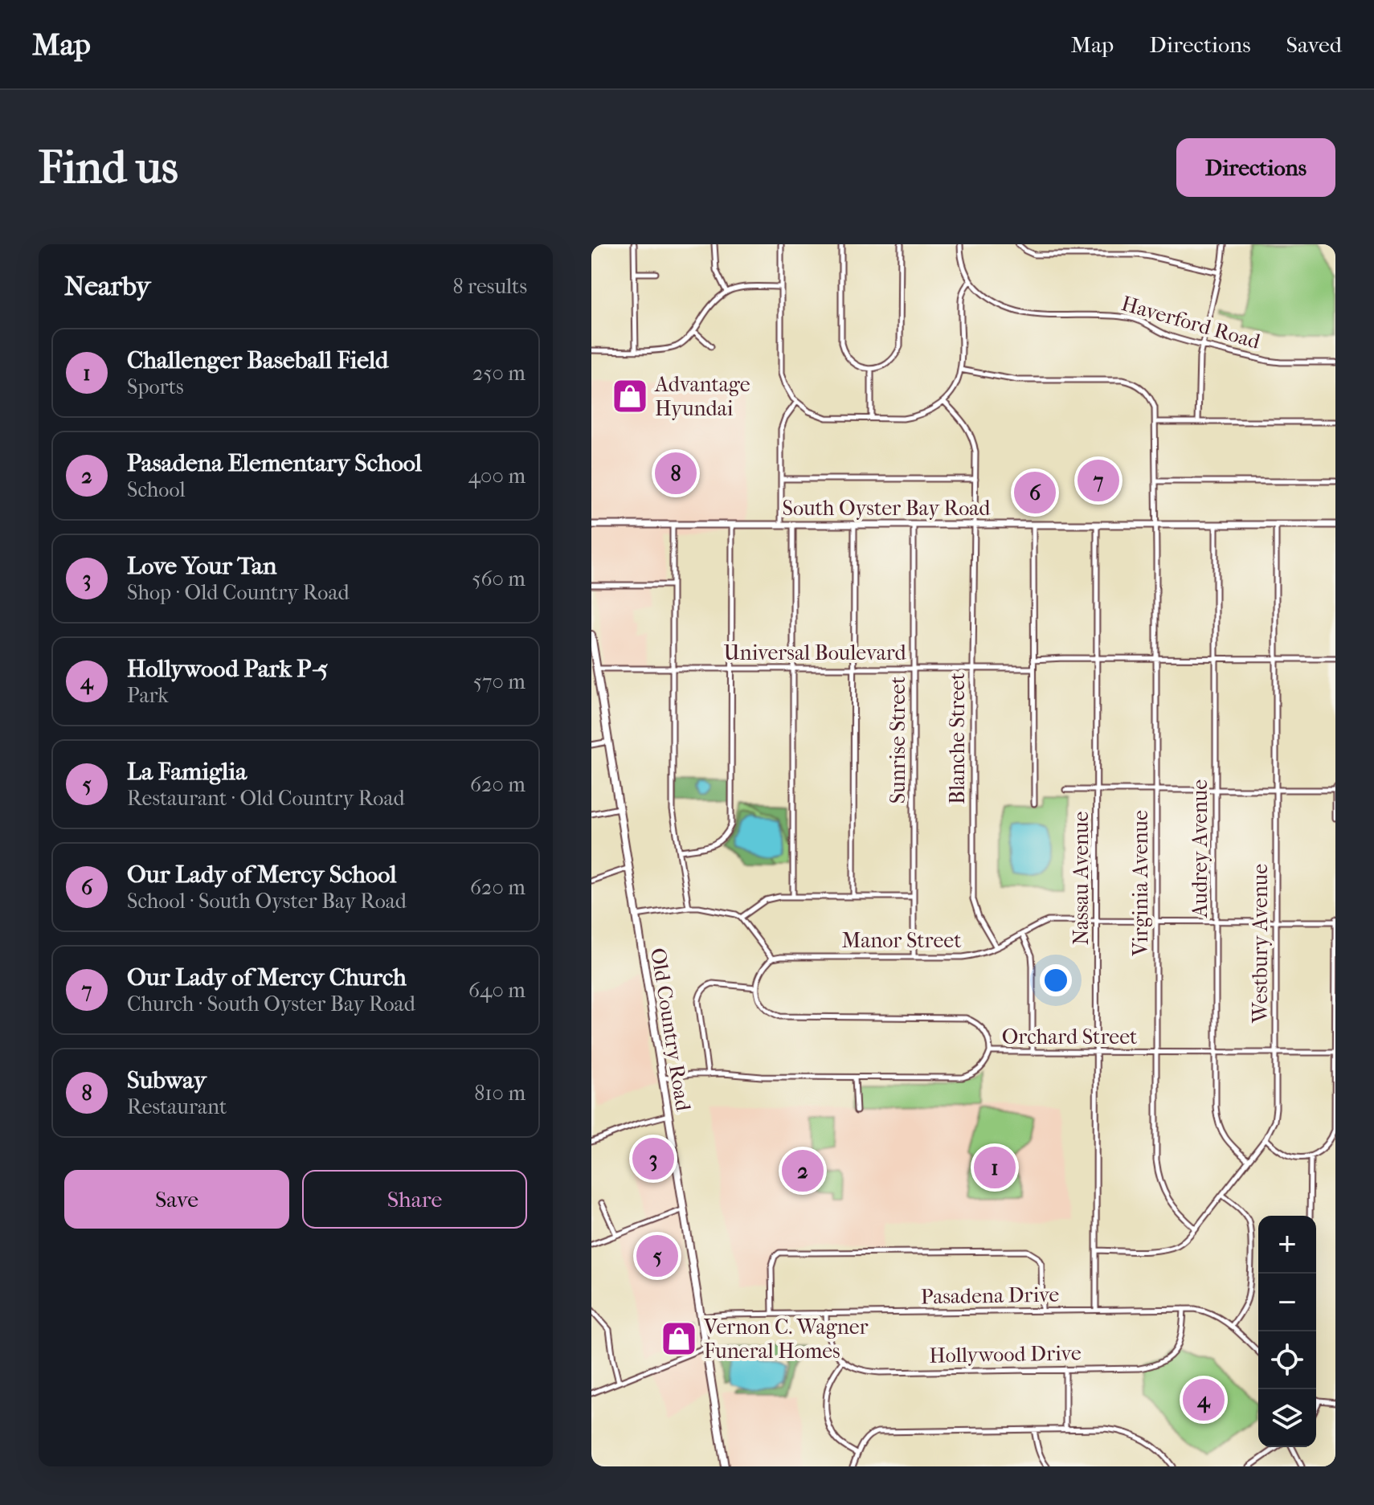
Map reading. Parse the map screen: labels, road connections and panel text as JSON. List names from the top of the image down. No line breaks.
{"streets":{"main road":["South Oyster Bay Road","Old Country Road"],"street":["Haverford Road","Universal Boulevard","Blanche Street","Sunrise Street","Audrey Avenue","Nassau Avenue","Virginia Avenue","Manor Street","Westbury Avenue","Orchard Street","Pasadena Drive","Hollywood Drive"]},"crossings":[["South Oyster Bay Road","Blanche Street"],["South Oyster Bay Road","Sunrise Street"],["South Oyster Bay Road","Audrey Avenue"],["South Oyster Bay Road","Nassau Avenue"],["South Oyster Bay Road","Virginia Avenue"],["South Oyster Bay Road","Westbury Avenue"],["Universal Boulevard","Blanche Street"],["Universal Boulevard","Sunrise Street"],["Universal Boulevard","Old Country Road"],["Blanche Street","Manor Street"],["Sunrise Street","Manor Street"],["Audrey Avenue","Manor Street"],["Audrey Avenue","Westbury Avenue"],["Audrey Avenue","Orchard Street"],["Nassau Avenue","Manor Street"],["Nassau Avenue","Westbury Avenue"],["Nassau Avenue","Orchard Street"],["Nassau Avenue","Pasadena Drive"],["Virginia Avenue","Manor Street"],["Virginia Avenue","Westbury Avenue"],["Virginia Avenue","Orchard Street"],["Manor Street","Westbury Avenue"],["Westbury Avenue","Orchard Street"],["Old Country Road","Orchard Street"],["Old Country Road","Pasadena Drive"],["Pasadena Drive","Hollywood Drive"]],"places":{"shop":["Advantage Hyundai","Vernon C. Wagner Funeral Homes"]},"page":{"header":"Map","nav":["Map","Directions","Saved"],"buttons":["Directions",["Save","Share"]],"title":"Find us","heading":["Nearby","8 results"],"list":[{"mark":"1","name":"Challenger Baseball Field","note":"Sports","value":"250 m"},{"mark":"2","name":"Pasadena Elementary School","note":"School","value":"400 m"},{"mark":"3","name":"Love Your Tan","note":"Shop · Old Country Road","value":"560 m"},{"mark":"4","name":"Hollywood Park P-5","note":"Park","value":"570 m"},{"mark":"5","name":"La Famiglia","note":"Restaurant · Old Country Road","value":"620 m"},{"mark":"6","name":"Our Lady of Mercy School","note":"School · South Oyster Bay Road","value":"620 m"},{"mark":"7","name":"Our Lady of Mercy Church","note":"Church · South Oyster Bay Road","value":"640 m"},{"mark":"8","name":"Subway","note":"Restaurant","value":"810 m"}],"pins":["8","7","6","3","1","2","5","4"],"map_buttons":["+","−"]}}
